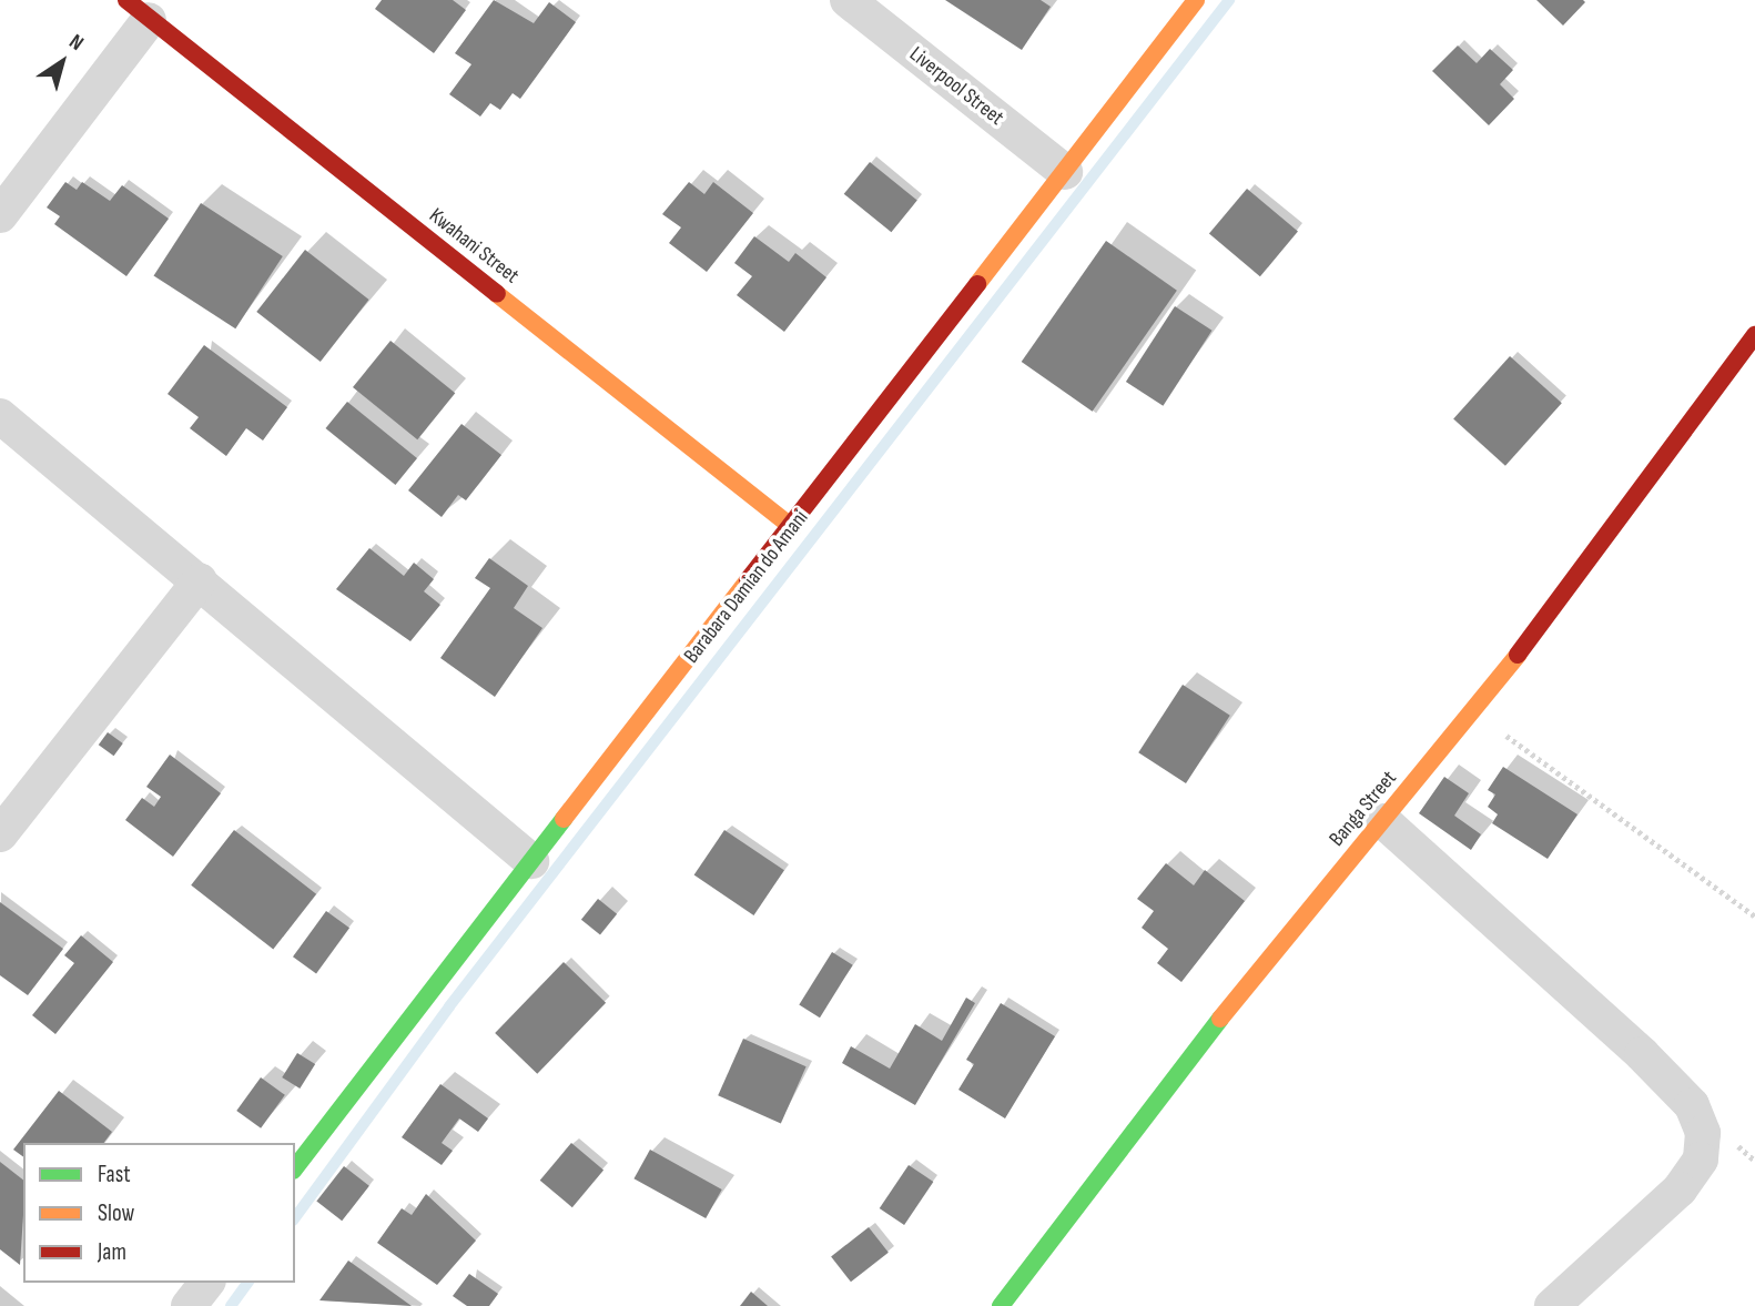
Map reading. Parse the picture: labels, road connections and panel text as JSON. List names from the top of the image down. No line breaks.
{"streets":{"street":["Liverpool Street","Kwahani Street","Barabara Damian do Amani","Banga Street"]},"crossings":[["Liverpool Street","Barabara Damian do Amani"],["Kwahani Street","Barabara Damian do Amani"]],"legend":["Fast","Slow","Jam"],"north":"top right"}
